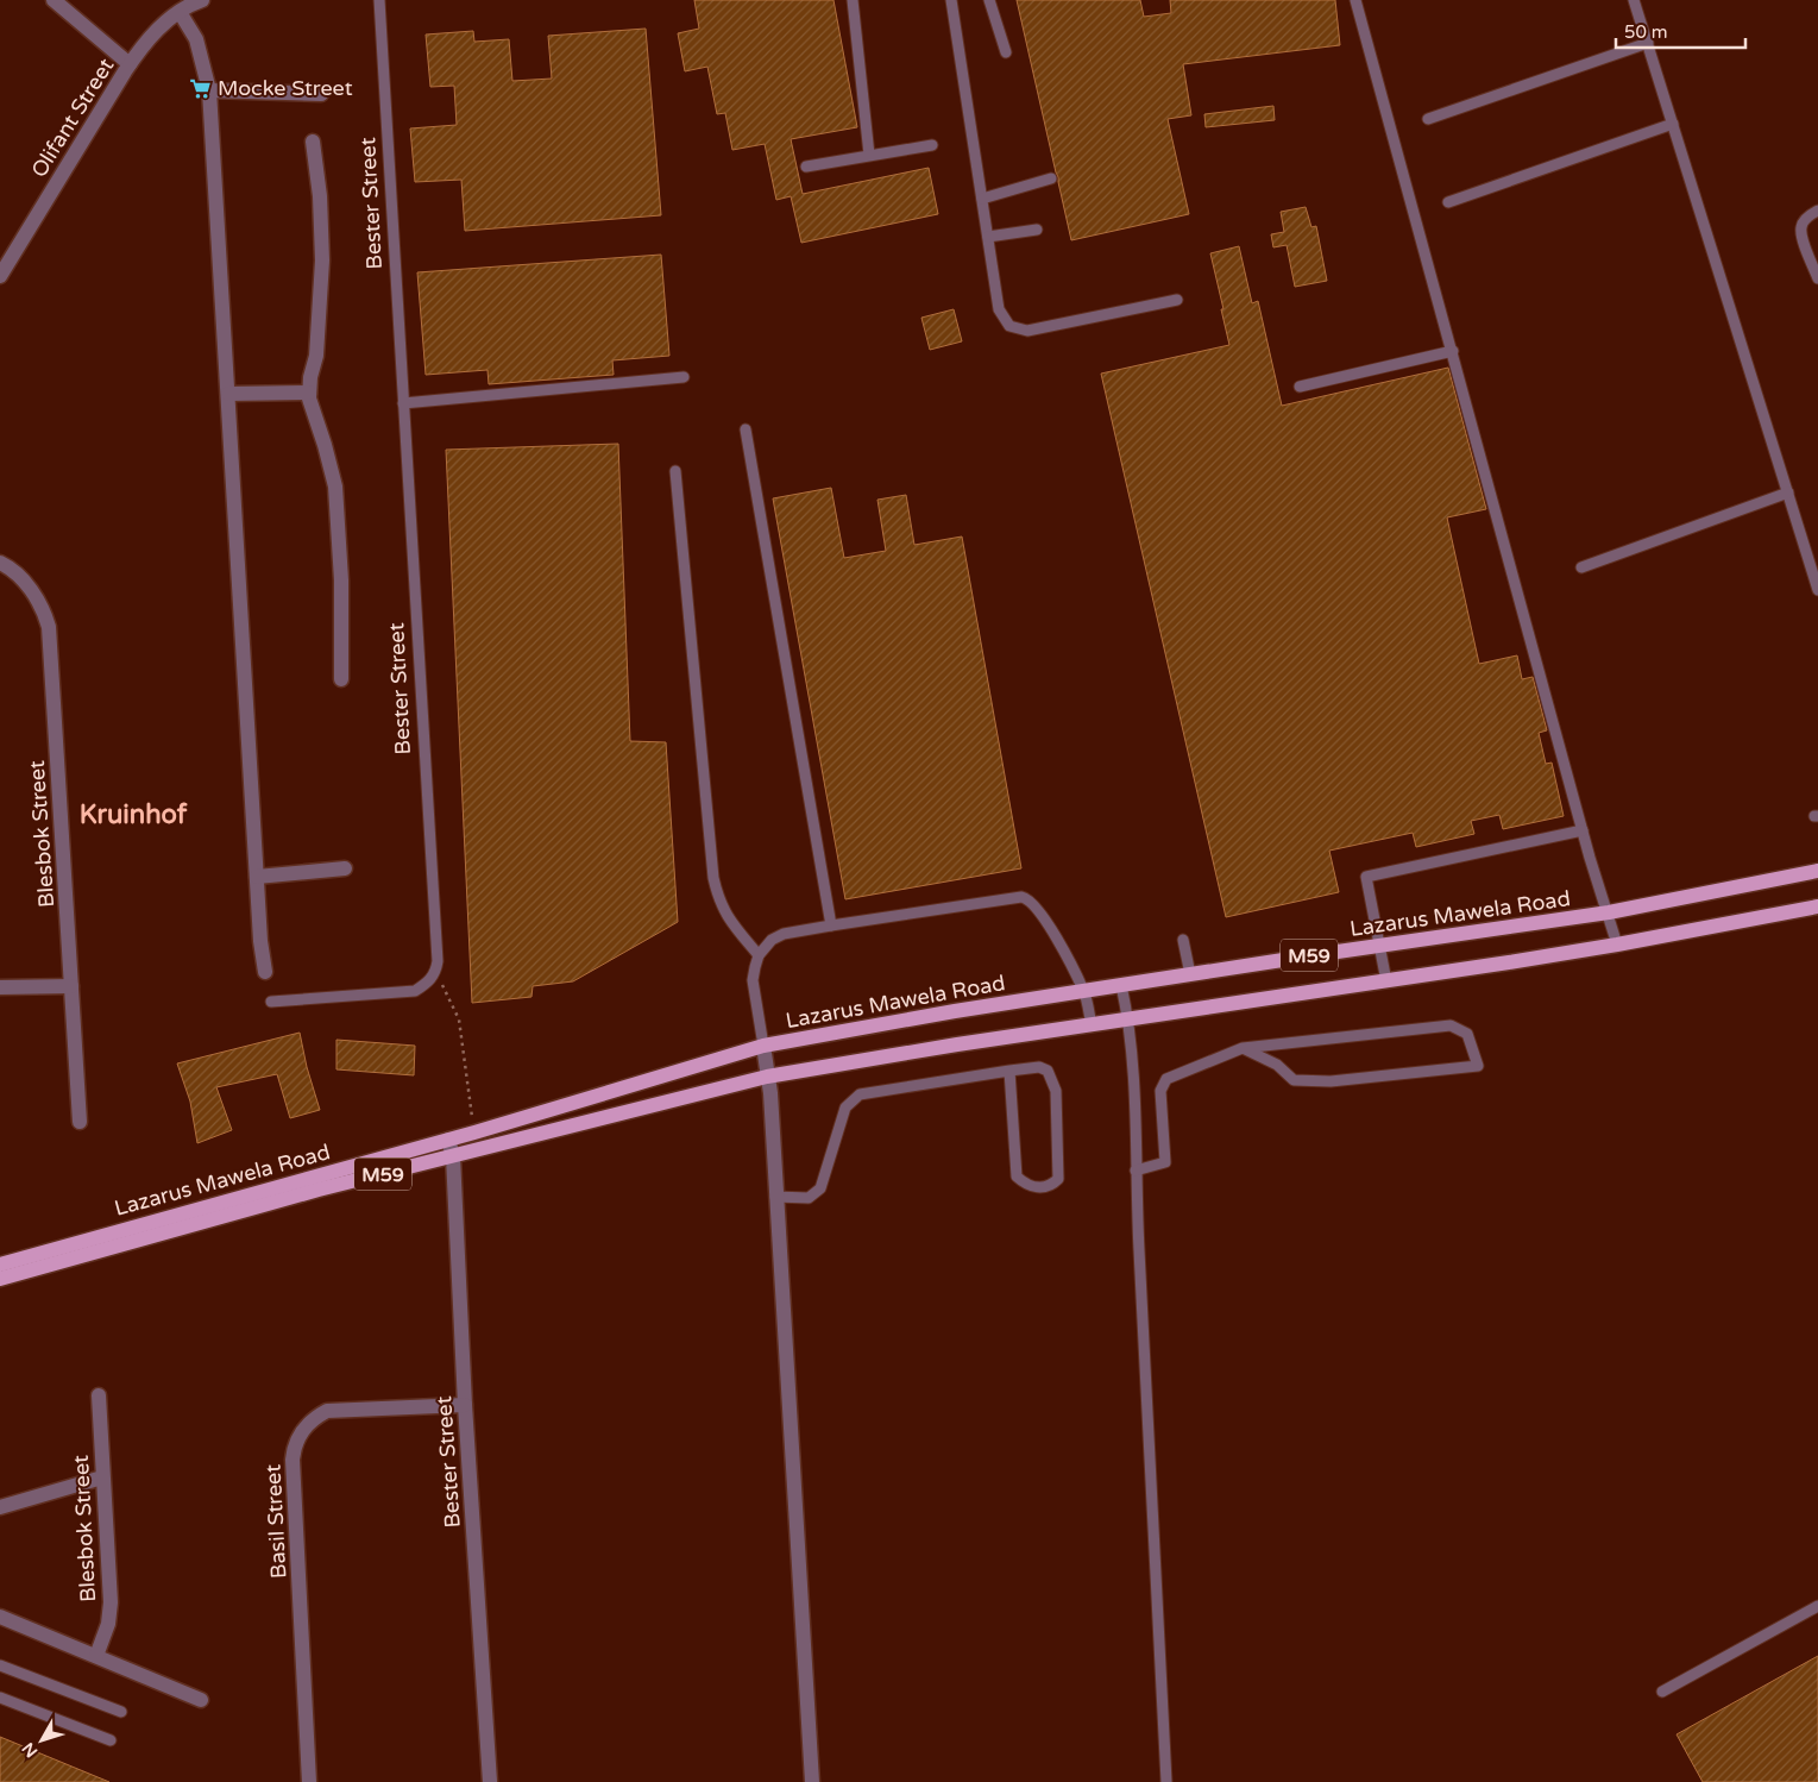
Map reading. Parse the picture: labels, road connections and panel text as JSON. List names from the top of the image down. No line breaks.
{"streets":{"main road":["Lazarus Mawela Road","M59"],"street":["Olifant Street","Bester Street","Blesbok Street","Basil Street"]},"crossings":[["Bester Street","Lazarus Mawela Road"],["Bester Street","Basil Street"]],"districts":["Kruinhof"],"places":{"supermarket":["Mocke Street"]},"scale_bar":"50 m","north":"bottom left"}
